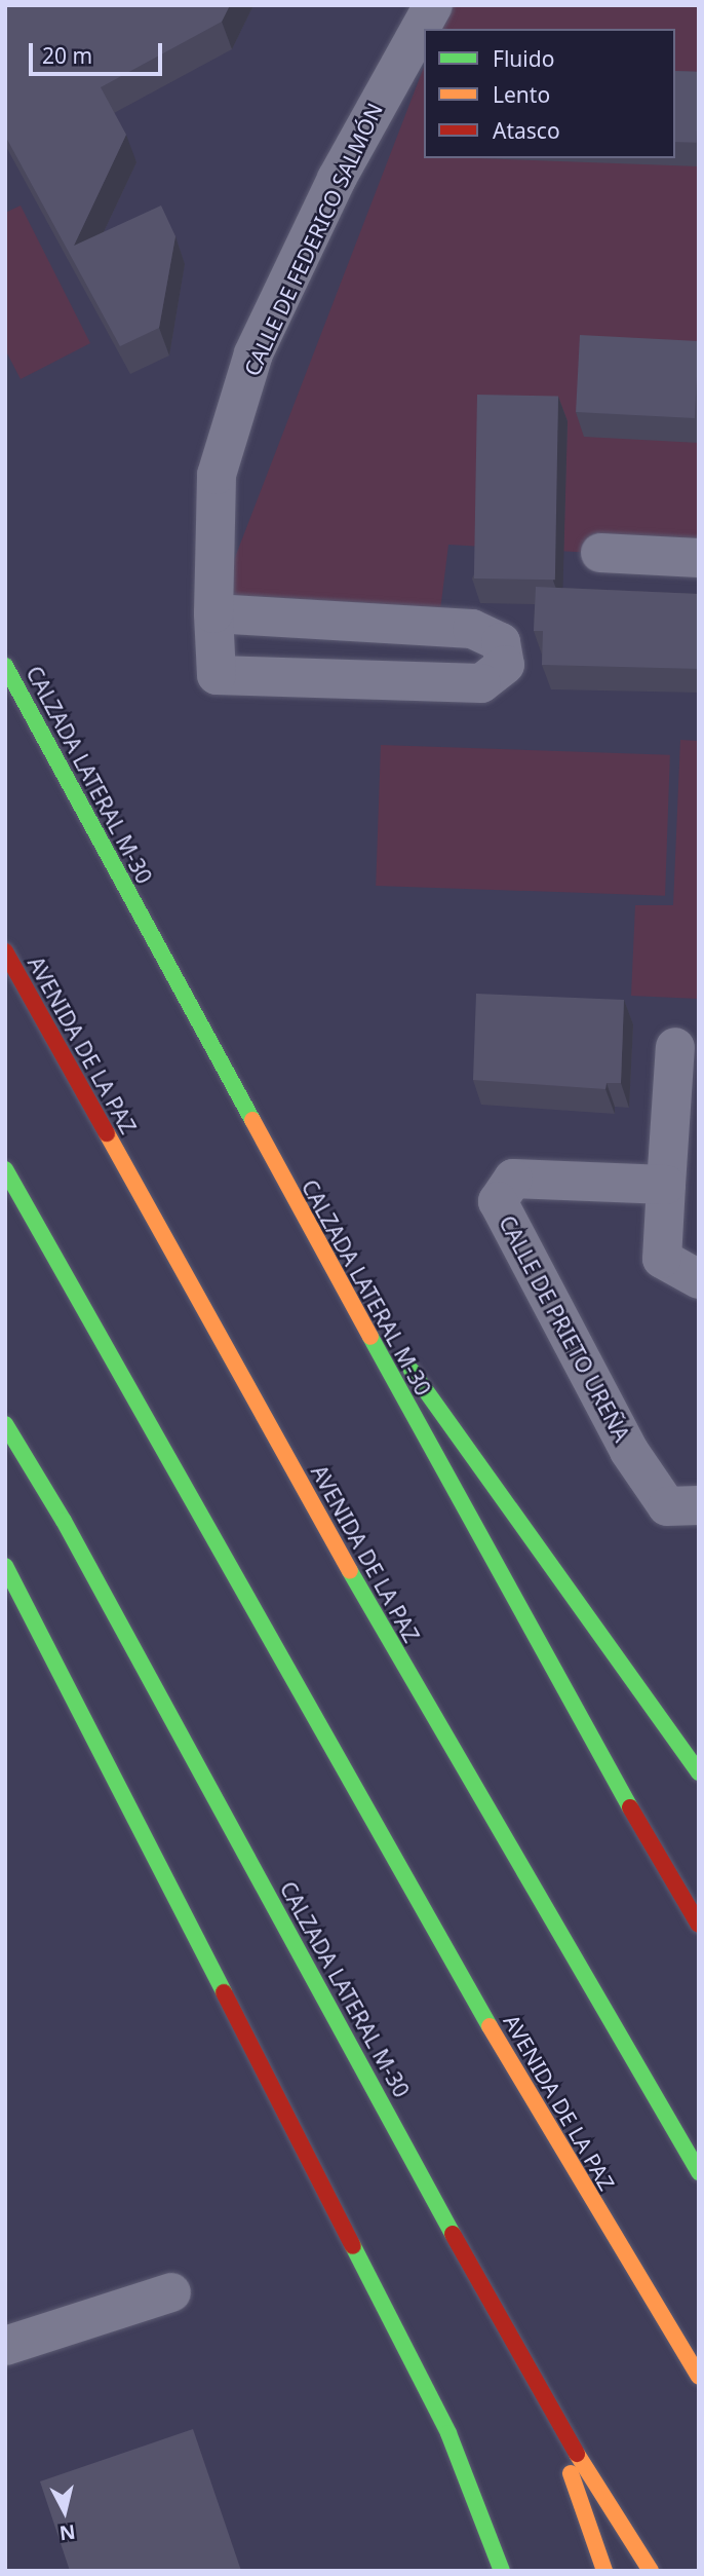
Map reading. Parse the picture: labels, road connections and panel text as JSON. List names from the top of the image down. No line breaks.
{"streets":{"highway":["CALZADA LATERAL M-30","AVENIDA DE LA PAZ"],"street":["CALLE DE FEDERICO SALMÓN","CALLE DE PRIETO UREÑA"]},"legend":["Fluido","Lento","Atasco"],"scale_bar":"20 m","north":"bottom"}
